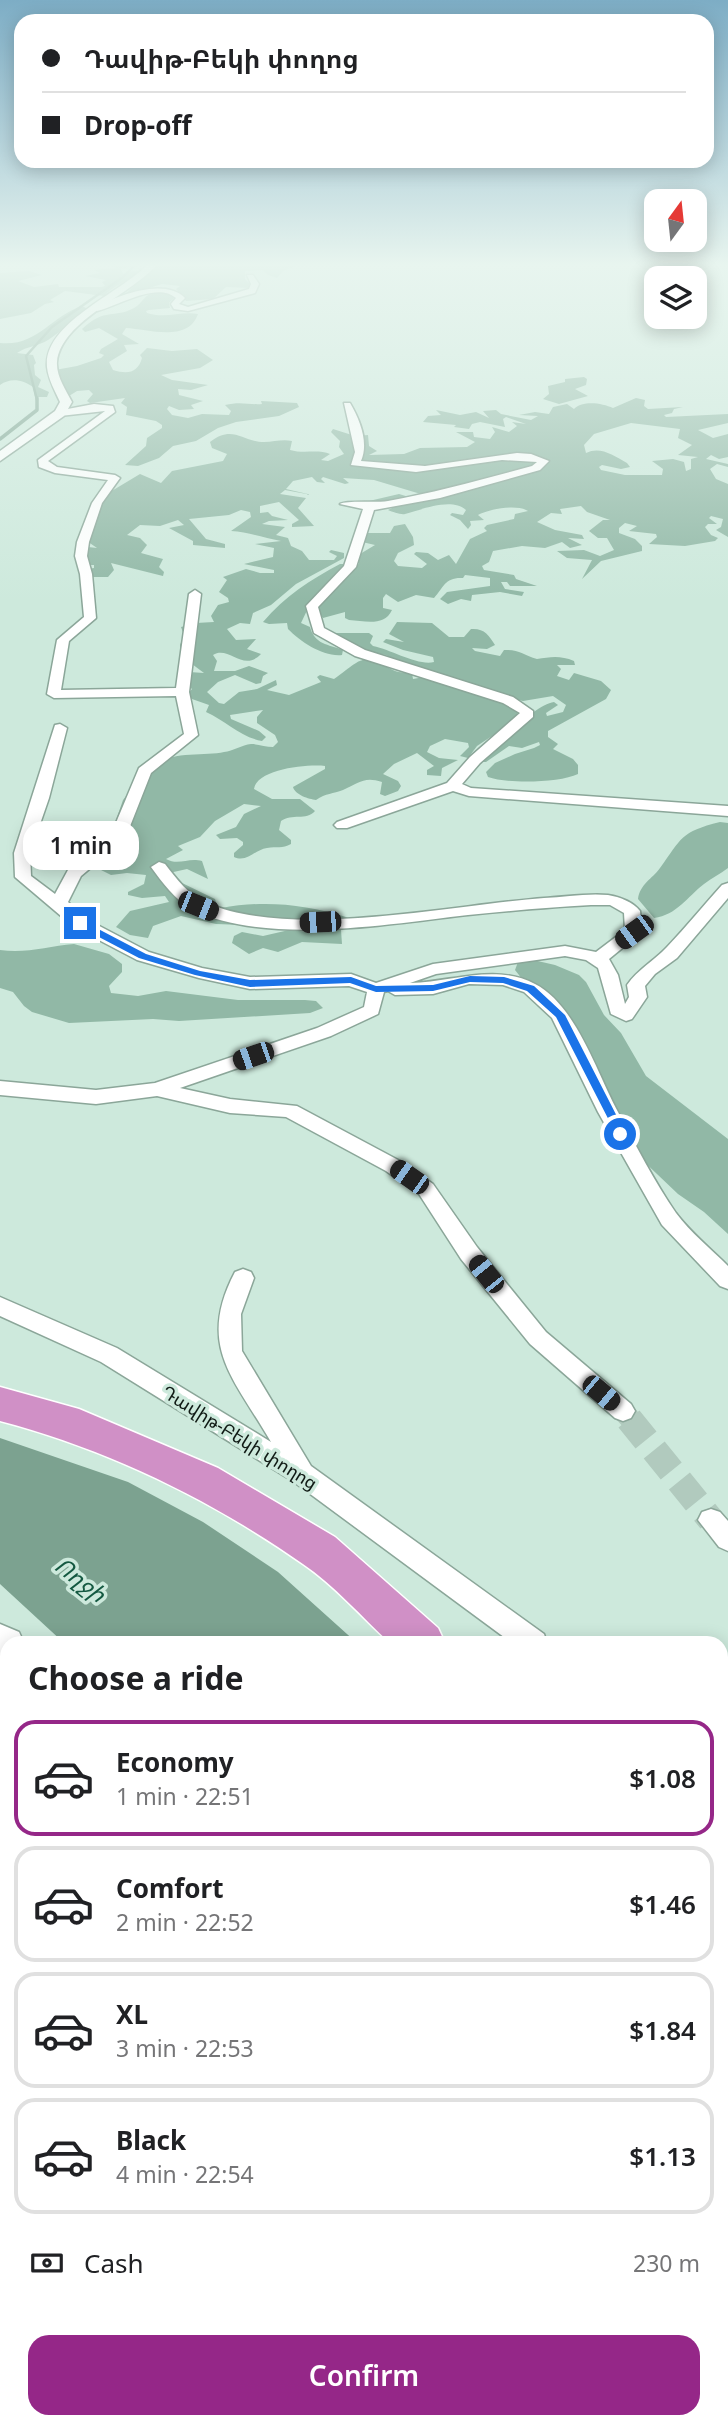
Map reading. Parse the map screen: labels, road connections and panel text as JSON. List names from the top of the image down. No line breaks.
{"streets":{"street":["Դավիթ-Բեկի փողոց"]},"water":["Ողջի"],"north":"top","page":{"banner":["Դավիթ-Բեկի փողոց","Drop-off"],"bubble":"1 min","heading":"Choose a ride","list":[{"name":"Economy","note":"1 min · 22:51","value":"$1.08"},{"name":"Comfort","note":"2 min · 22:52","value":"$1.46"},{"name":"XL","note":"3 min · 22:53","value":"$1.84"},{"name":"Black","note":"4 min · 22:54","value":"$1.13"}],"pay":["Cash","230 m"],"buttons":"Confirm"}}
